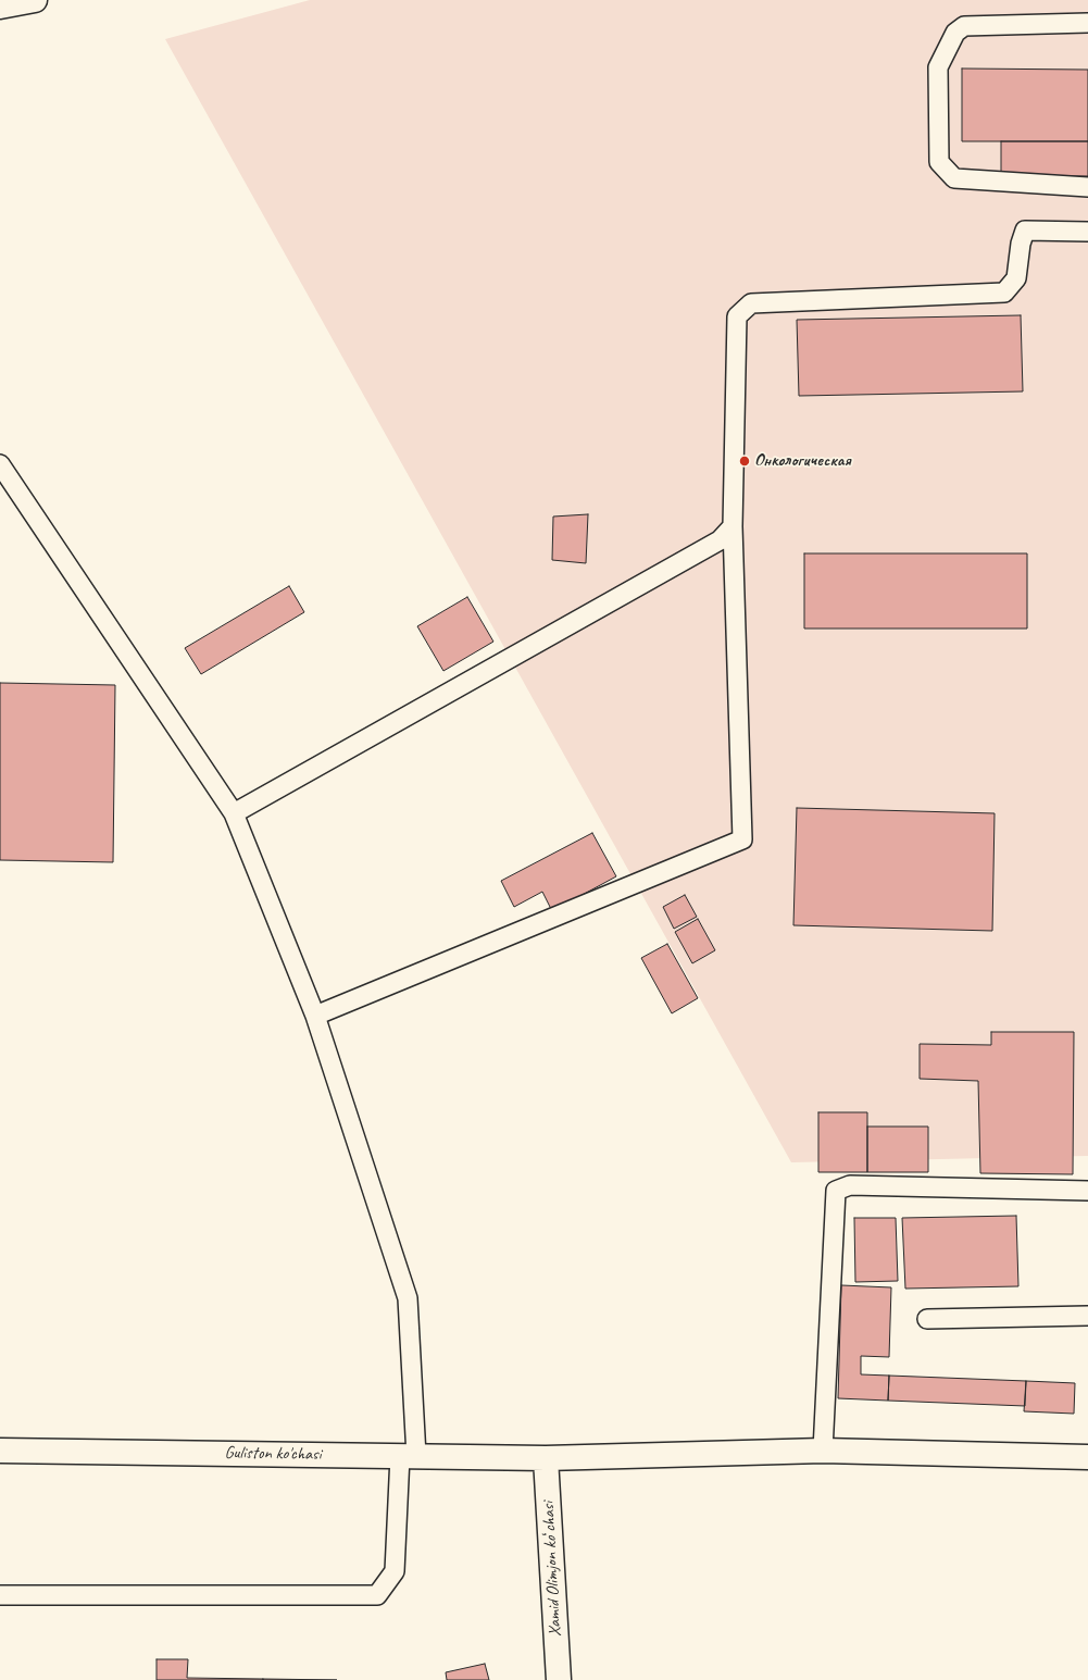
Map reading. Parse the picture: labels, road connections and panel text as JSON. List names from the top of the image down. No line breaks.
{"streets":{"street":["Guliston ko'chasi","Xamid Olimjon koʻchasi"]},"crossings":[["Guliston ko'chasi","Xamid Olimjon koʻchasi"]],"places":["Онкологическая"]}
